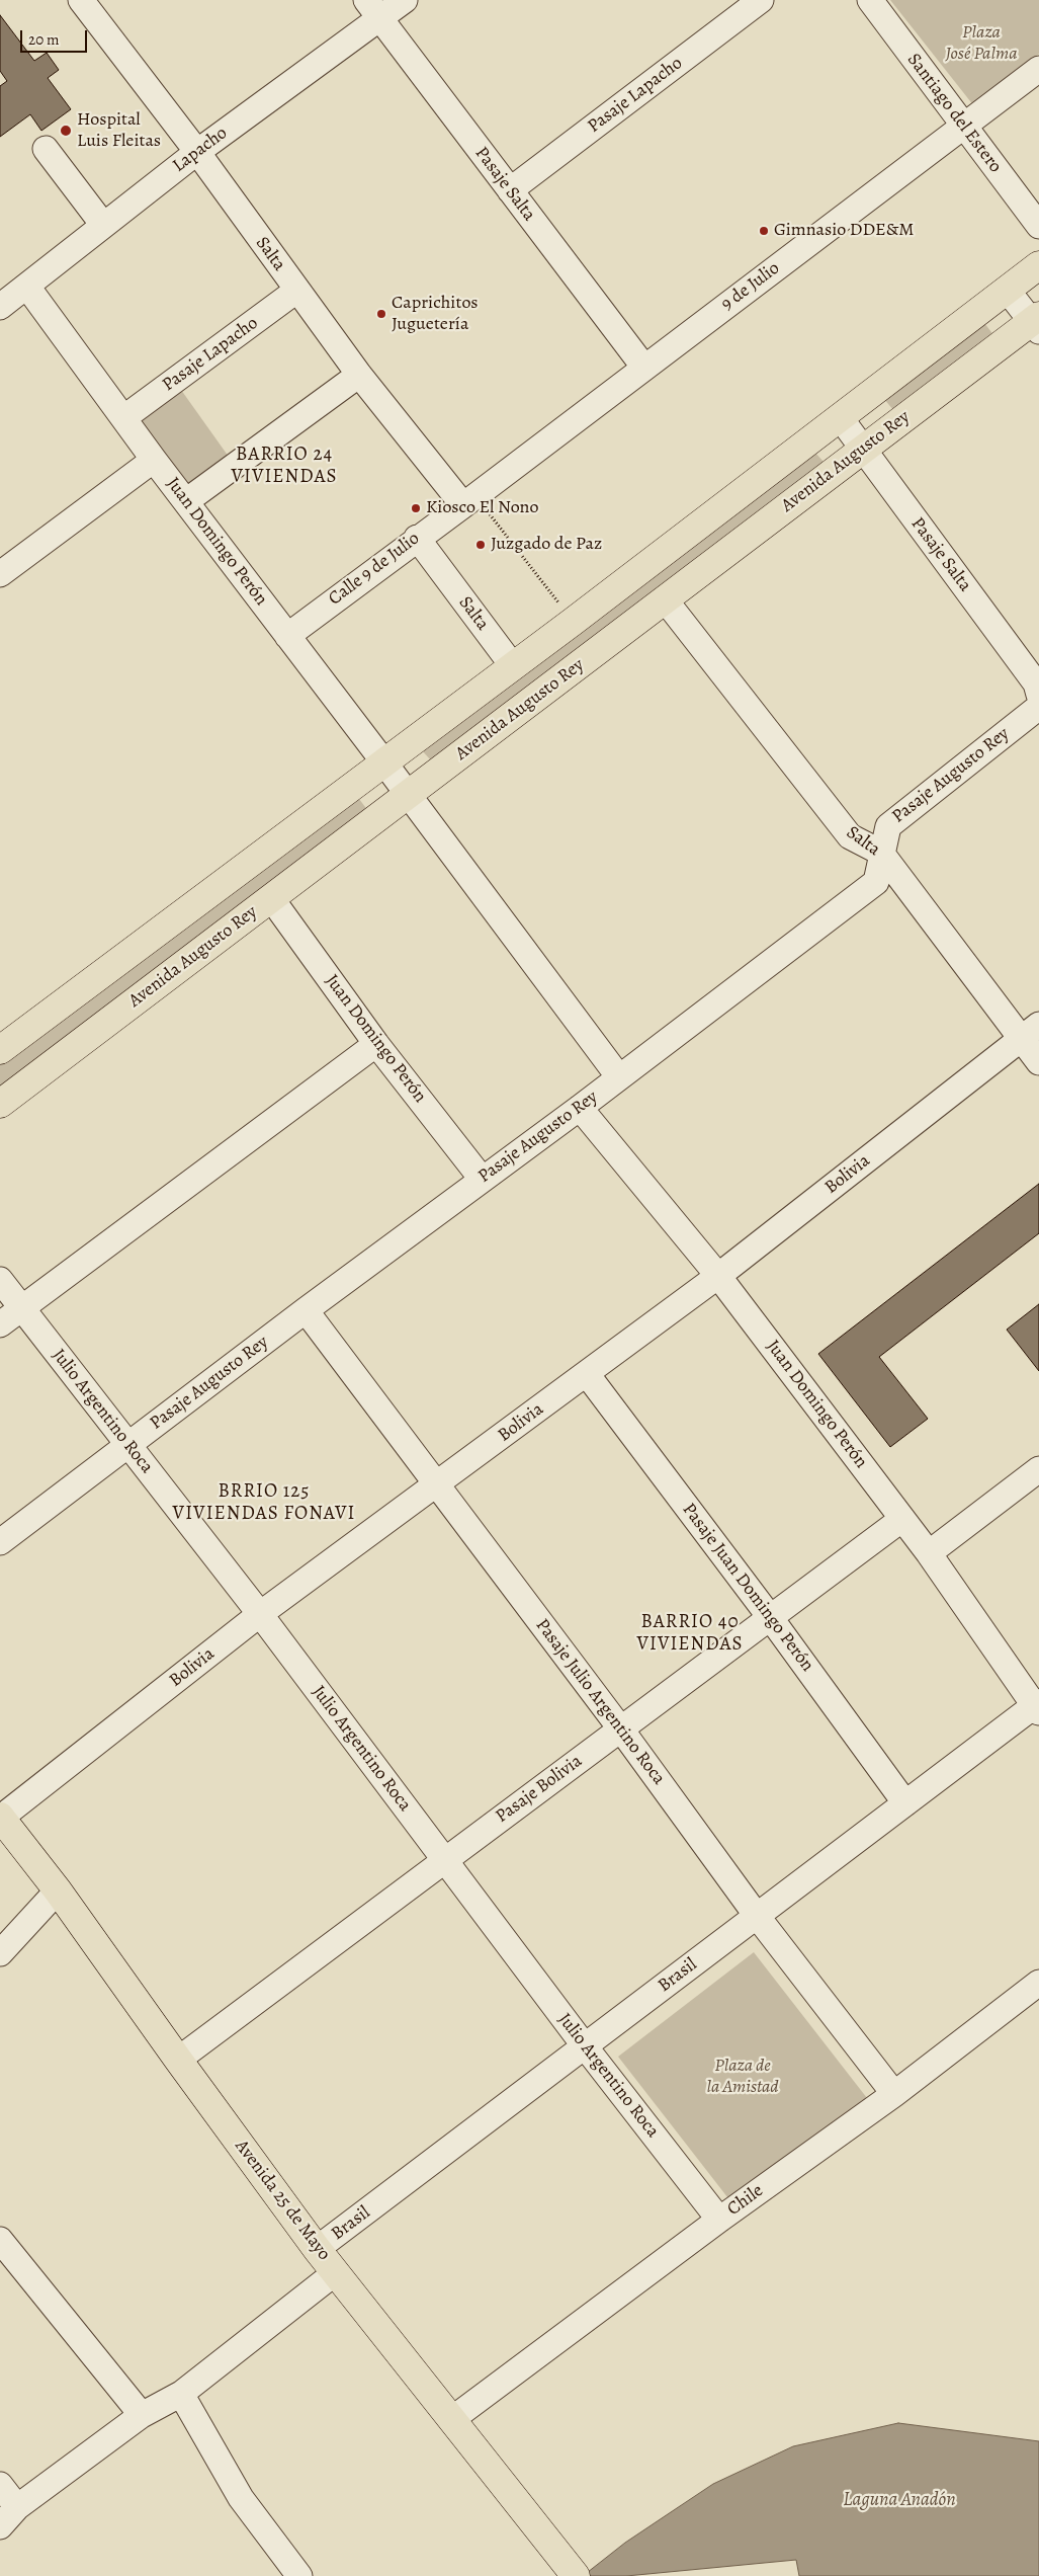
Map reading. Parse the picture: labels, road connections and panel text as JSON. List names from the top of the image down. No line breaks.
{"streets":{"main road":["Avenida Augusto Rey","Avenida 25 de Mayo"],"street":["Pasaje Lapacho","Santiago del Estero","Lapacho","Pasaje Salta","Salta","9 de Julio","Juan Domingo Perón","Calle 9 de Julio","Pasaje Augusto Rey","Bolivia","Julio Argentino Roca","Pasaje Juan Domingo Perón","Pasaje Julio Argentino Roca","Pasaje Bolivia","Brasil","Chile"]},"crossings":[["Pasaje Lapacho","Pasaje Salta"],["Pasaje Lapacho","Salta"],["Pasaje Lapacho","Juan Domingo Perón"],["Santiago del Estero","9 de Julio"],["Lapacho","Pasaje Salta"],["Lapacho","Salta"],["Lapacho","Juan Domingo Perón"],["Pasaje Salta","9 de Julio"],["Pasaje Salta","Avenida Augusto Rey"],["Salta","9 de Julio"],["Salta","Avenida Augusto Rey"],["Salta","Calle 9 de Julio"],["Salta","Pasaje Augusto Rey"],["Salta","Bolivia"],["9 de Julio","Calle 9 de Julio"],["Avenida Augusto Rey","Juan Domingo Perón"],["Juan Domingo Perón","Calle 9 de Julio"],["Juan Domingo Perón","Pasaje Augusto Rey"],["Juan Domingo Perón","Bolivia"],["Juan Domingo Perón","Pasaje Bolivia"],["Juan Domingo Perón","Brasil"],["Pasaje Augusto Rey","Julio Argentino Roca"],["Pasaje Augusto Rey","Pasaje Julio Argentino Roca"],["Bolivia","Julio Argentino Roca"],["Bolivia","Pasaje Juan Domingo Perón"],["Bolivia","Pasaje Julio Argentino Roca"],["Bolivia","Avenida 25 de Mayo"],["Julio Argentino Roca","Pasaje Bolivia"],["Julio Argentino Roca","Brasil"],["Julio Argentino Roca","Chile"],["Pasaje Juan Domingo Perón","Pasaje Bolivia"],["Pasaje Juan Domingo Perón","Brasil"],["Pasaje Julio Argentino Roca","Pasaje Bolivia"],["Pasaje Julio Argentino Roca","Brasil"],["Pasaje Julio Argentino Roca","Chile"],["Pasaje Bolivia","Avenida 25 de Mayo"],["Brasil","Avenida 25 de Mayo"],["Avenida 25 de Mayo","Chile"]],"districts":["BARRIO 24 VIVIENDAS","BRRIO 125 VIVIENDAS FONAVI","BARRIO 40 VIVIENDAS"],"water":["Laguna Anadón"],"parks":["Plaza José Palma","Plaza de la Amistad"],"places":["Hospital Luis Fleitas","Gimnasio DDE&M","Caprichitos Juguetería","Kiosco El Nono","Juzgado de Paz"],"scale_bar":"20 m"}
